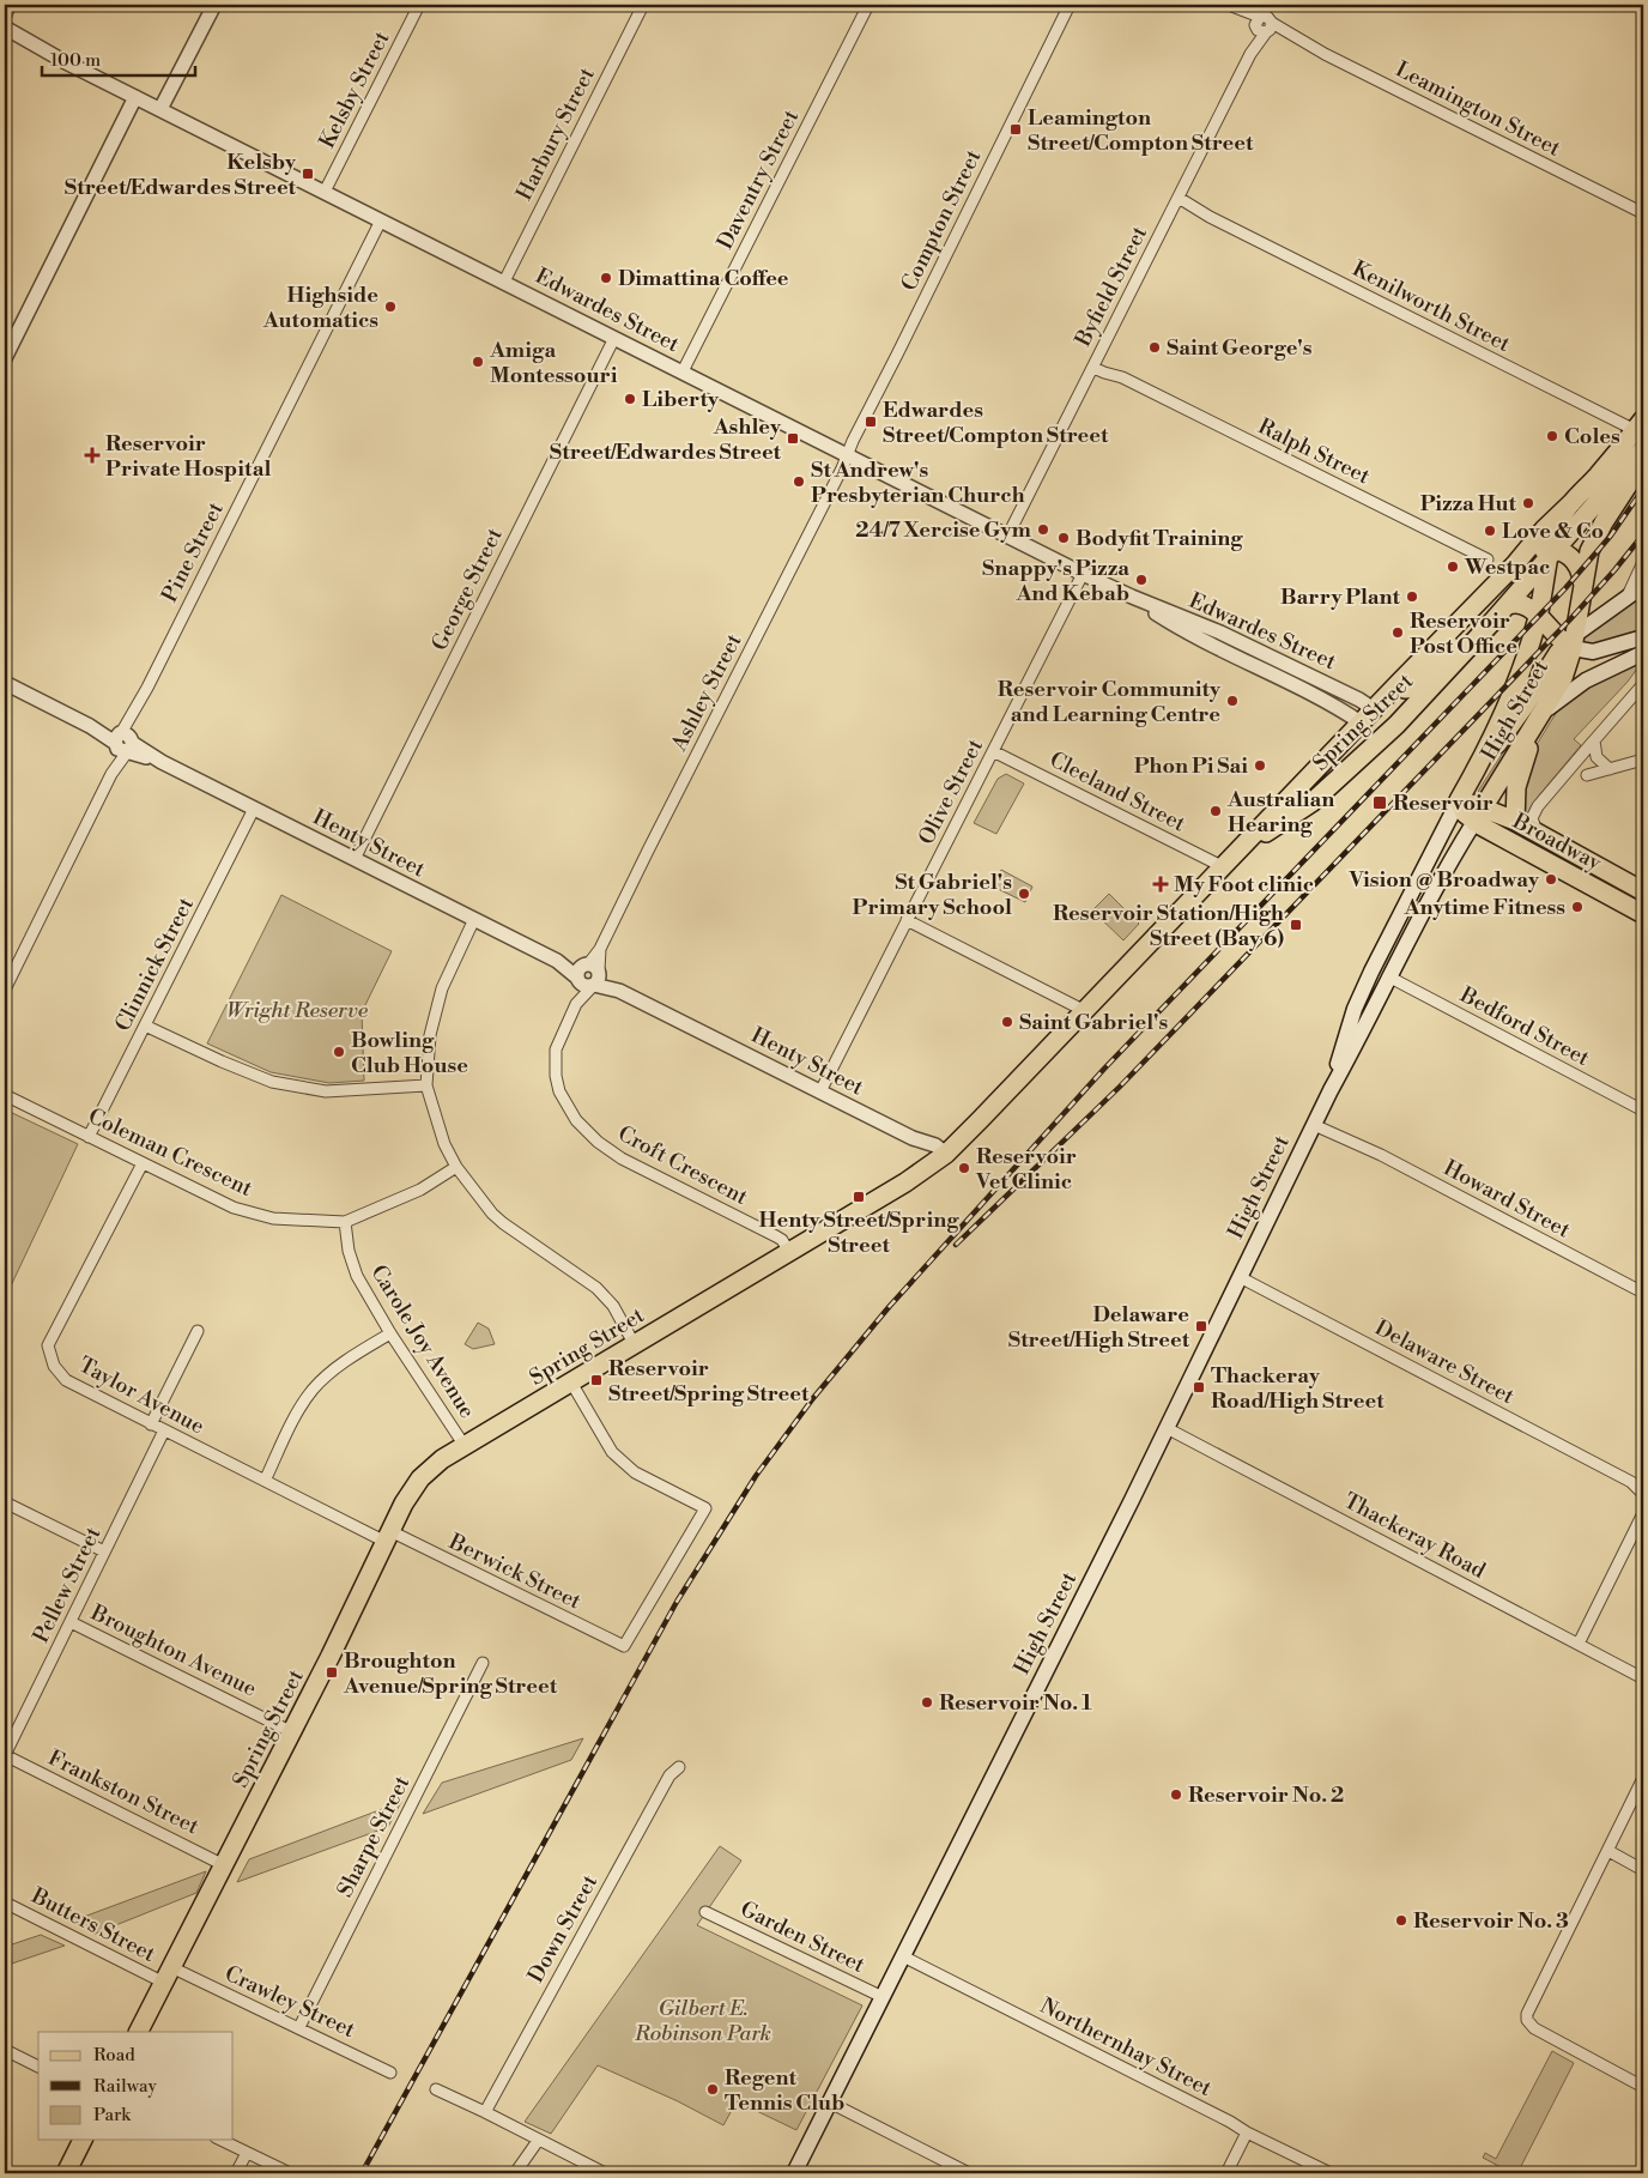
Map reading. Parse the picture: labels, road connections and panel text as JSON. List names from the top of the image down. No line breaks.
{"streets":{"main road":["High Street","Spring Street","Broadway"],"street":["Kelsby Street","Leamington Street","Harbury Street","Daventry Street","Compton Street","Byfield Street","Kenilworth Street","Edwardes Street","Ralph Street","Pine Street","George Street","Ashley Street","Olive Street","Cleeland Street","Henty Street","Clinnick Street","Bedford Street","Coleman Crescent","Croft Crescent","Howard Street","Carole Joy Avenue","Delaware Street","Taylor Avenue","Thackeray Road","Berwick Street","Pellew Street","Broughton Avenue","Frankston Street","Sharpe Street","Butters Street","Down Street","Garden Street","Crawley Street","Northernhay Street"]},"crossings":[["Kelsby Street","Edwardes Street"],["Leamington Street","Byfield Street"],["Harbury Street","Edwardes Street"],["Daventry Street","Edwardes Street"],["Compton Street","Edwardes Street"],["Compton Street","Ashley Street"],["Byfield Street","Kenilworth Street"],["Byfield Street","Edwardes Street"],["Byfield Street","Ralph Street"],["Kenilworth Street","High Street"],["Edwardes Street","Pine Street"],["Edwardes Street","George Street"],["Edwardes Street","Ashley Street"],["Edwardes Street","Spring Street"],["Edwardes Street","Olive Street"],["Pine Street","Henty Street"],["George Street","Henty Street"],["Ashley Street","Henty Street"],["Ashley Street","Croft Crescent"],["High Street","Spring Street"],["High Street","Broadway"],["High Street","Bedford Street"],["High Street","Howard Street"],["High Street","Delaware Street"],["High Street","Thackeray Road"],["High Street","Garden Street"],["High Street","Northernhay Street"],["Spring Street","Cleeland Street"],["Spring Street","Henty Street"],["Spring Street","Croft Crescent"],["Spring Street","Carole Joy Avenue"],["Spring Street","Taylor Avenue"],["Spring Street","Berwick Street"],["Spring Street","Broughton Avenue"],["Spring Street","Frankston Street"],["Spring Street","Butters Street"],["Spring Street","Crawley Street"],["Olive Street","Cleeland Street"],["Olive Street","Henty Street"],["Henty Street","Clinnick Street"],["Henty Street","Croft Crescent"],["Clinnick Street","Coleman Crescent"],["Coleman Crescent","Carole Joy Avenue"],["Coleman Crescent","Taylor Avenue"],["Taylor Avenue","Berwick Street"],["Taylor Avenue","Pellew Street"],["Pellew Street","Broughton Avenue"],["Pellew Street","Frankston Street"],["Sharpe Street","Crawley Street"],["Butters Street","Crawley Street"]],"parks":["Wright Reserve","Gilbert E. Robinson Park"],"places":{"transit":["Leamington Street/Compton Street","Kelsby Street/Edwardes Street","Edwardes Street/Compton Street","Ashley Street/Edwardes Street","Reservoir","Reservoir Station/High Street (Bay 6)","Henty Street/Spring Street","Delaware Street/High Street","Reservoir Street/Spring Street","Thackeray Road/High Street","Broughton Avenue/Spring Street"],"other":["Dimattina Coffee","Highside Automatics","Saint George's","Amiga Montessouri","Liberty","Coles","St Andrew's Presbyterian Church","Pizza Hut","24/7 Xercise Gym","Love & Co","Bodyfit Training","Westpac","Snappy's Pizza And Kebab","Barry Plant","Reservoir Post Office","Reservoir Community and Learning Centre","Phon Pi Sai","Australian Hearing","Vision @ Broadway","St Gabriel's Primary School","Anytime Fitness","Saint Gabriel's","Bowling Club House","Reservoir Vet Clinic","Reservoir No. 1","Reservoir No. 2","Reservoir No. 3","Regent Tennis Club"],"health":["Reservoir Private Hospital","My Foot clinic"]},"legend":["Road","Railway","Park"],"scale_bar":"100 m"}
